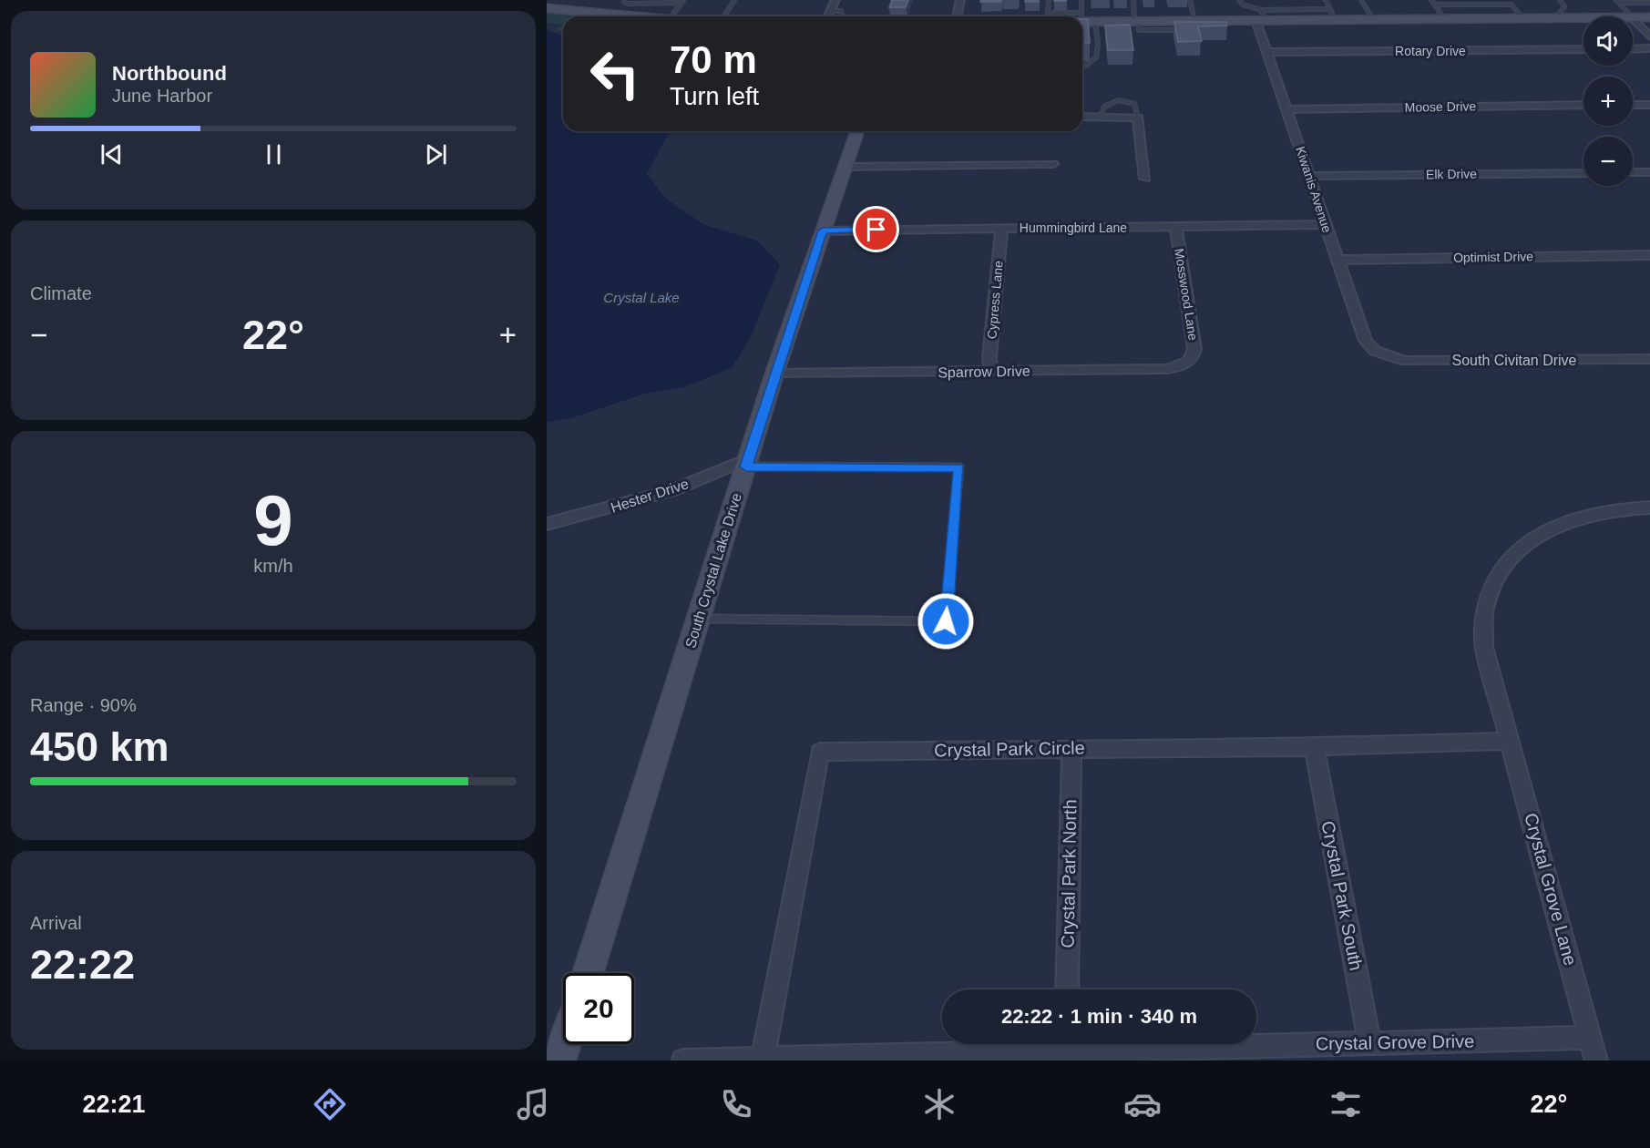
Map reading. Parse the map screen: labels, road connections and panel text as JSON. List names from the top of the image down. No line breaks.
{"streets":{"main road":["South Crystal Lake Drive"],"street":["Rotary Drive","Moose Drive","Elk Drive","Kiwanis Avenue","Hummingbird Lane","Optimist Drive","Mosswood Lane","Cypress Lane","South Civitan Drive","Sparrow Drive","Hester Drive","Crystal Park Circle","Crystal Park North","Crystal Grove Lane","Crystal Park South","Crystal Grove Drive"]},"crossings":[["Rotary Drive","Kiwanis Avenue"],["Moose Drive","Kiwanis Avenue"],["Elk Drive","Kiwanis Avenue"],["Kiwanis Avenue","Hummingbird Lane"],["Kiwanis Avenue","Optimist Drive"],["Kiwanis Avenue","South Civitan Drive"],["Hummingbird Lane","Mosswood Lane"],["Hummingbird Lane","Cypress Lane"],["Hummingbird Lane","South Crystal Lake Drive"],["Mosswood Lane","Sparrow Drive"],["Cypress Lane","Sparrow Drive"],["Sparrow Drive","South Crystal Lake Drive"],["Hester Drive","South Crystal Lake Drive"],["Crystal Park Circle","Crystal Park North"],["Crystal Park Circle","Crystal Grove Lane"],["Crystal Park Circle","Crystal Park South"],["Crystal Park Circle","Crystal Grove Drive"],["Crystal Grove Lane","Crystal Grove Drive"],["Crystal Park South","Crystal Grove Drive"]],"water":["Crystal Lake"],"page":{"map_buttons":["+","−"],"turn":["70 m","Turn left"],"song":["Northbound","June Harbor"],"tile":["Climate",["9","km/h"],["Range · 90%","450 km"],["Arrival","22:22"]],"heat":["−","22°","+"],"limit":"20","trip":"22:22 · 1 min · 340 m","tabs":["22:21","22°"]}}
